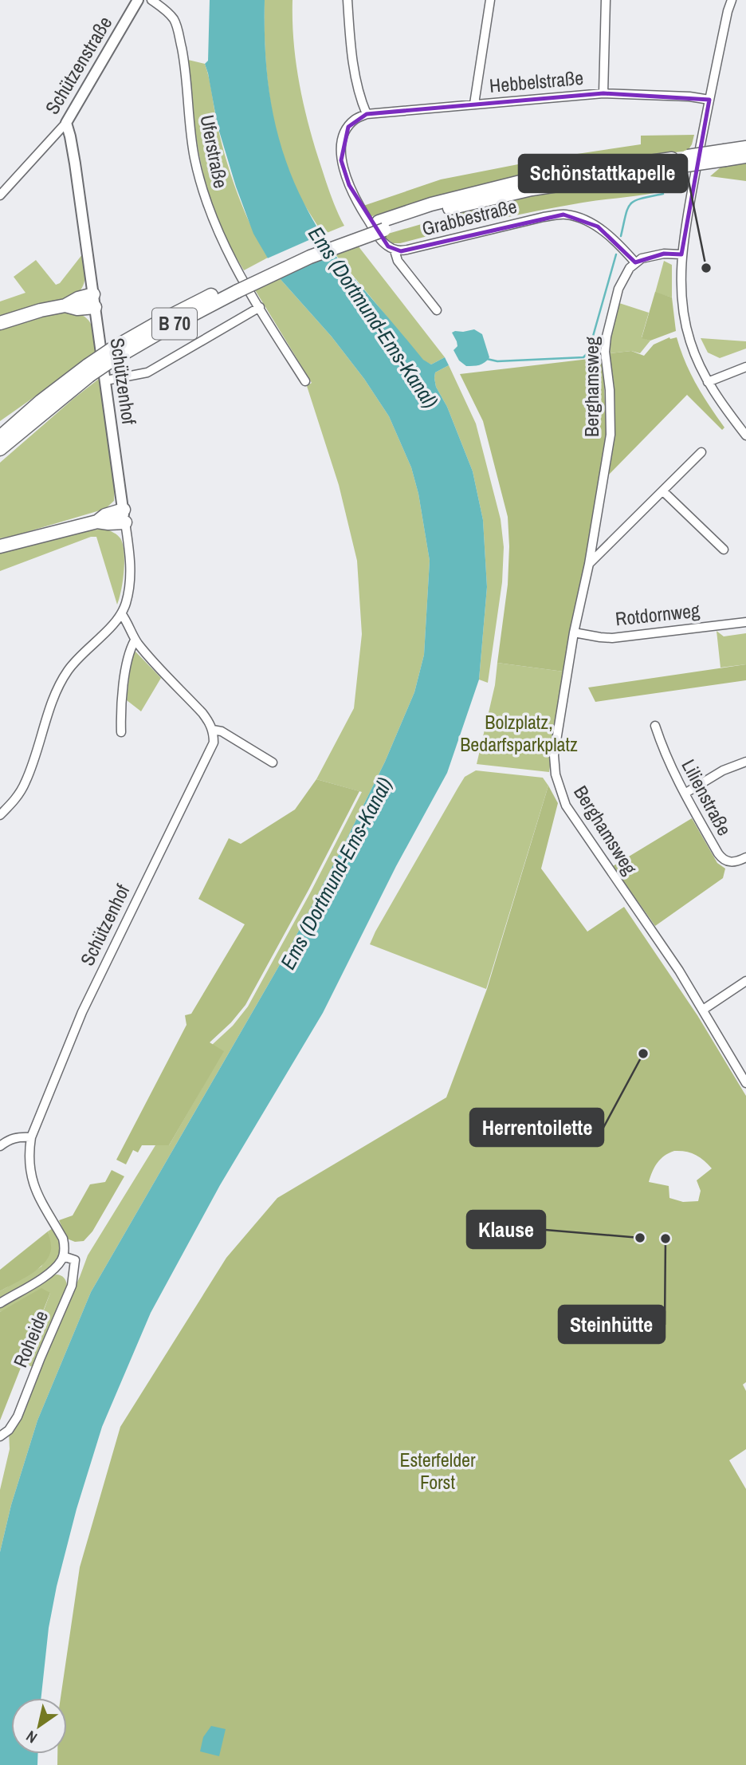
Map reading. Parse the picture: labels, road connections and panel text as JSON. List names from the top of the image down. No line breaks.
{"streets":{"highway":["B 70"],"street":["Schützenstraße","Hebbelstraße","Uferstraße","Grabbestraße","Schützenhof","Berghamsweg","Rotdornweg","Lilienstraße","Roheide"]},"crossings":[["Schützenstraße","Schützenhof"],["Grabbestraße","Berghamsweg"],["Schützenhof","Roheide"],["Berghamsweg","Rotdornweg"]],"water":["Ems (Dortmund-Ems-Kanal)"],"parks":["Bolzplatz, Bedarfsparkplatz","Esterfelder Forst"],"places":["Schönstattkapelle","Herrentoilette","Klause","Steinhütte"],"north":"bottom left"}
